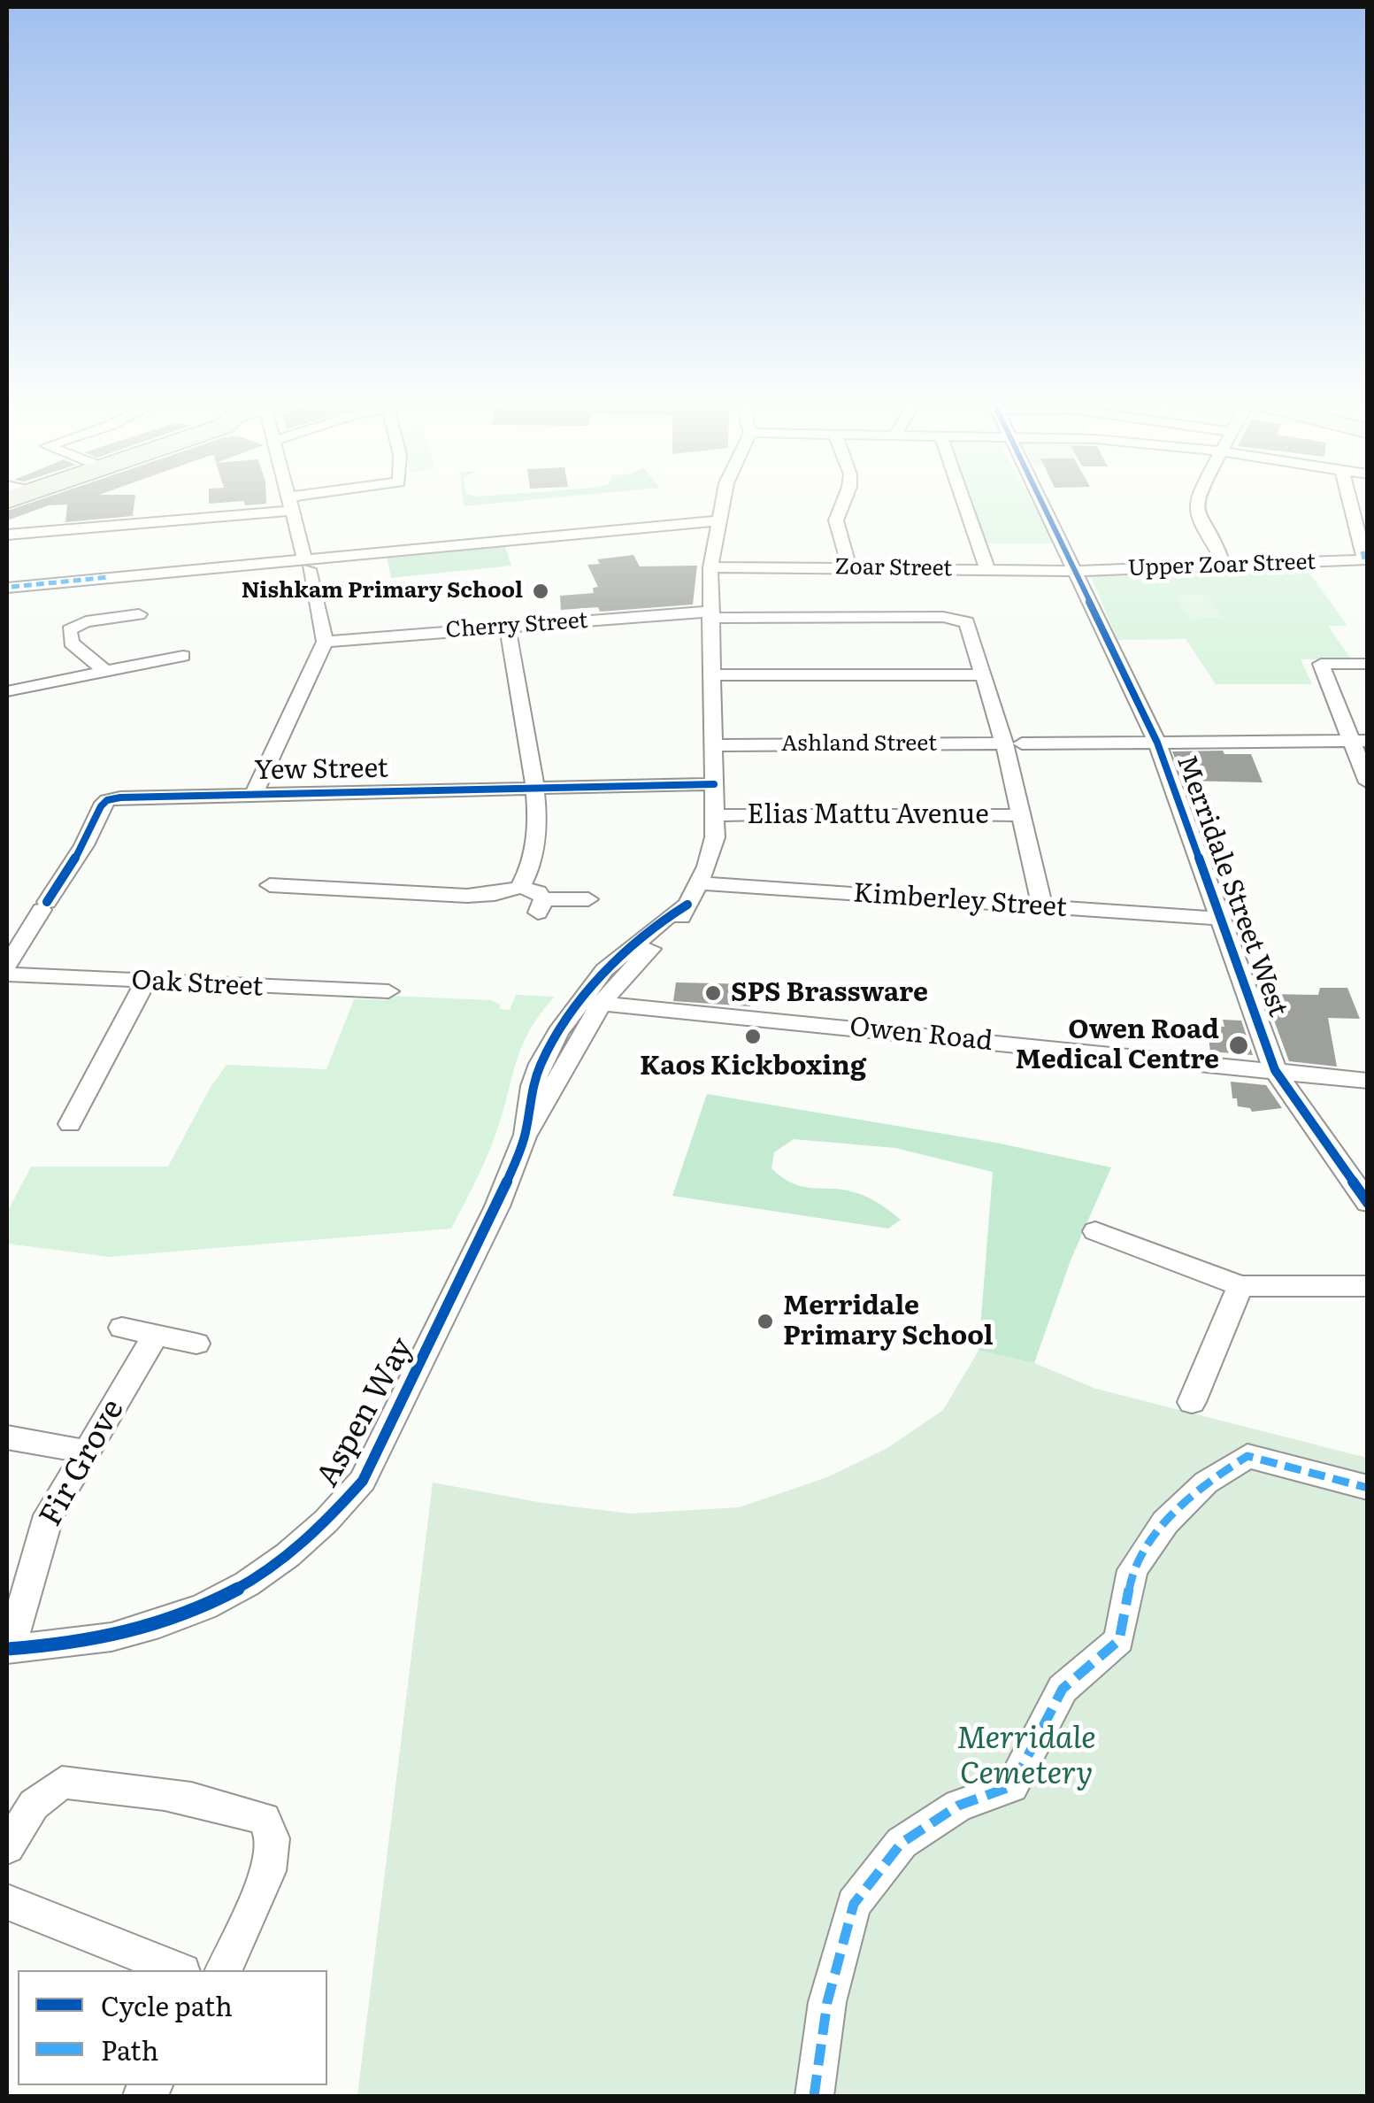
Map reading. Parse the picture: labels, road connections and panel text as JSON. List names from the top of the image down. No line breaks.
{"streets":{"street":["Upper Zoar Street","Zoar Street","Cherry Street","Ashland Street","Yew Street","Elias Mattu Avenue","Merridale Street West","Kimberley Street","Oak Street","Owen Road","Aspen Way","Fir Grove"]},"crossings":[["Upper Zoar Street","Zoar Street"],["Upper Zoar Street","Merridale Street West"],["Zoar Street","Merridale Street West"],["Zoar Street","Aspen Way"],["Cherry Street","Elias Mattu Avenue"],["Cherry Street","Aspen Way"],["Ashland Street","Elias Mattu Avenue"],["Ashland Street","Merridale Street West"],["Ashland Street","Aspen Way"],["Yew Street","Aspen Way"],["Elias Mattu Avenue","Kimberley Street"],["Elias Mattu Avenue","Aspen Way"],["Merridale Street West","Kimberley Street"],["Merridale Street West","Owen Road"],["Kimberley Street","Aspen Way"],["Owen Road","Aspen Way"],["Aspen Way","Fir Grove"]],"parks":["Merridale Cemetery"],"places":["Nishkam Primary School","SPS Brassware","Kaos Kickboxing","Owen Road Medical Centre","Merridale Primary School"],"legend":["Cycle path","Path"]}
